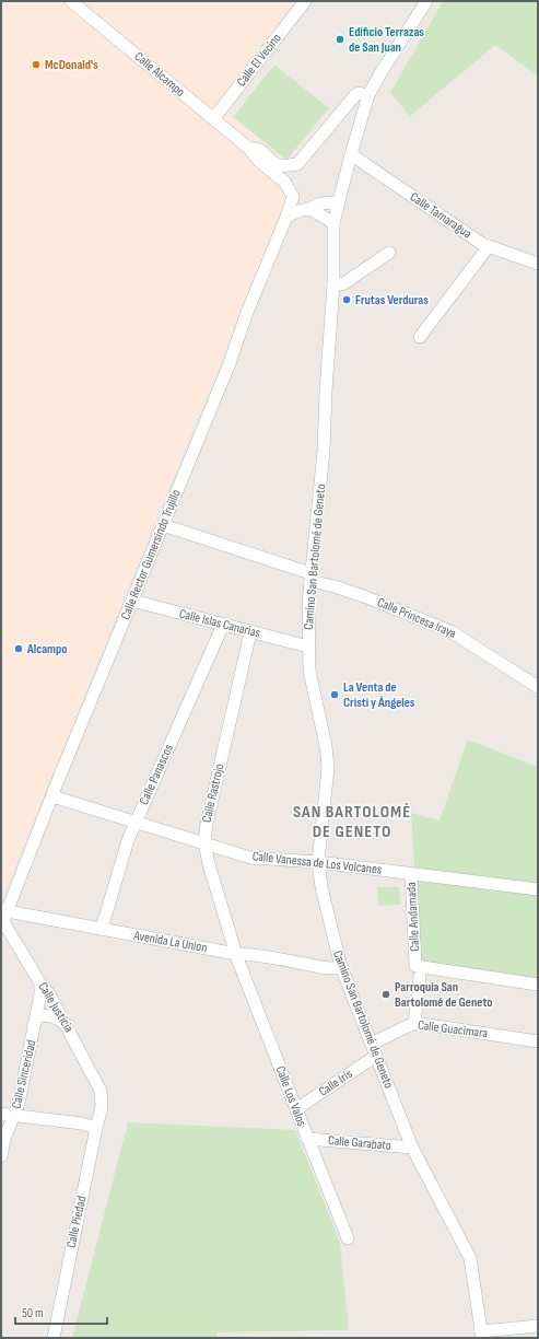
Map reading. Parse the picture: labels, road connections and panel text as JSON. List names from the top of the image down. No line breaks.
{"streets":{"street":["Calle El Vecino","Calle Alcampo","Calle Tamaragua","Calle Rector Gumersindo Trujillo","Camino San Bartolomé de Geneto","Calle Princesa Iraya","Calle Islas Canarias","Calle Panascos","Calle Rastrojo","Calle Vanessa de Los Volcanes","Calle Andamada","Avenida La Union","Calle Justicia","Calle Guacimara","Calle Sinceridad","Calle Iris","Calle Los Valos","Calle Garabato","Calle Piedad"]},"crossings":[["Calle El Vecino","Calle Alcampo"],["Calle Alcampo","Calle Rector Gumersindo Trujillo"],["Calle Alcampo","Camino San Bartolomé de Geneto"],["Calle Tamaragua","Camino San Bartolomé de Geneto"],["Calle Rector Gumersindo Trujillo","Calle Princesa Iraya"],["Calle Rector Gumersindo Trujillo","Calle Islas Canarias"],["Calle Rector Gumersindo Trujillo","Calle Vanessa de Los Volcanes"],["Calle Rector Gumersindo Trujillo","Avenida La Union"],["Calle Rector Gumersindo Trujillo","Calle Justicia"],["Camino San Bartolomé de Geneto","Calle Princesa Iraya"],["Camino San Bartolomé de Geneto","Calle Islas Canarias"],["Camino San Bartolomé de Geneto","Calle Vanessa de Los Volcanes"],["Camino San Bartolomé de Geneto","Avenida La Union"],["Camino San Bartolomé de Geneto","Calle Guacimara"],["Camino San Bartolomé de Geneto","Calle Iris"],["Camino San Bartolomé de Geneto","Calle Garabato"],["Calle Islas Canarias","Calle Panascos"],["Calle Islas Canarias","Calle Rastrojo"],["Calle Panascos","Calle Vanessa de Los Volcanes"],["Calle Panascos","Avenida La Union"],["Calle Rastrojo","Calle Vanessa de Los Volcanes"],["Calle Rastrojo","Avenida La Union"],["Calle Rastrojo","Calle Los Valos"],["Calle Vanessa de Los Volcanes","Calle Andamada"],["Avenida La Union","Calle Justicia"],["Avenida La Union","Calle Los Valos"],["Calle Justicia","Calle Sinceridad"],["Calle Justicia","Calle Piedad"],["Calle Iris","Calle Los Valos"],["Calle Los Valos","Calle Garabato"]],"districts":["SAN BARTOLOMÉ DE GENETO"],"places":["Edificio Terrazas de San Juan","McDonald's","Frutas Verduras","Alcampo","La Venta de Cristi y Ángeles","Parroquia San Bartolomé de Geneto"],"scale_bar":"50 m"}
